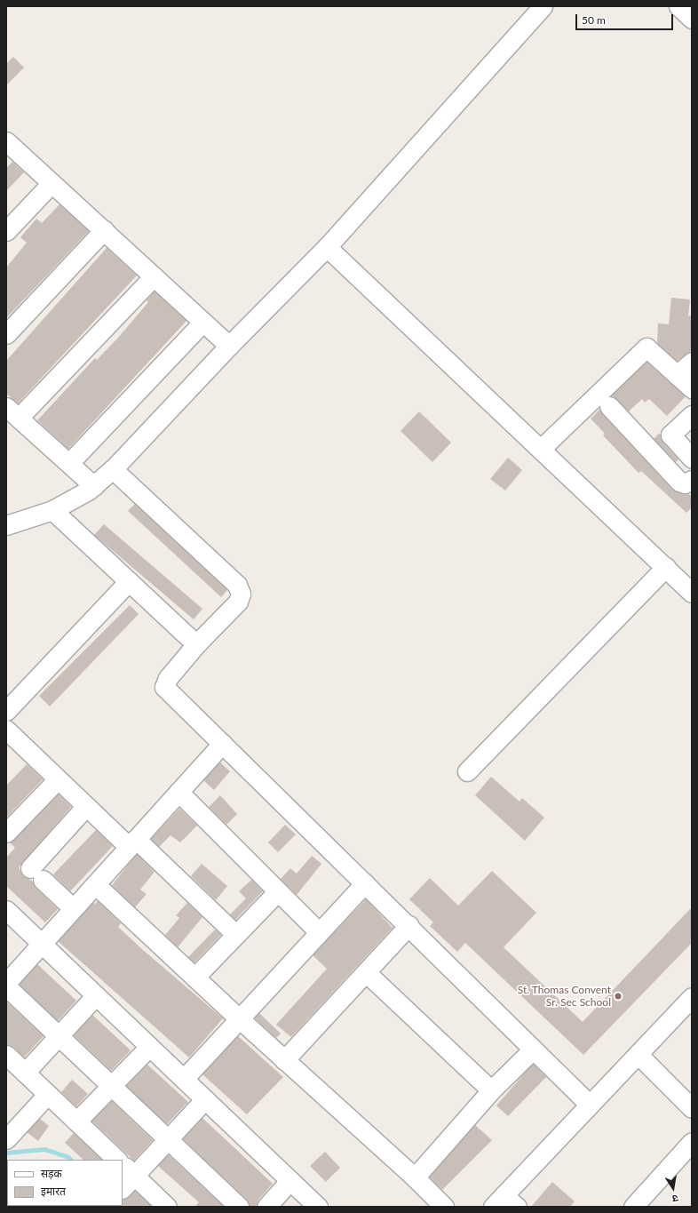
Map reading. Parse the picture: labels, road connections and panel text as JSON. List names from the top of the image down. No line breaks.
{"places":["St. Thomas Convent Sr. Sec School"],"legend":["सड़क","इमारत"],"scale_bar":"50 m","north":"bottom"}
